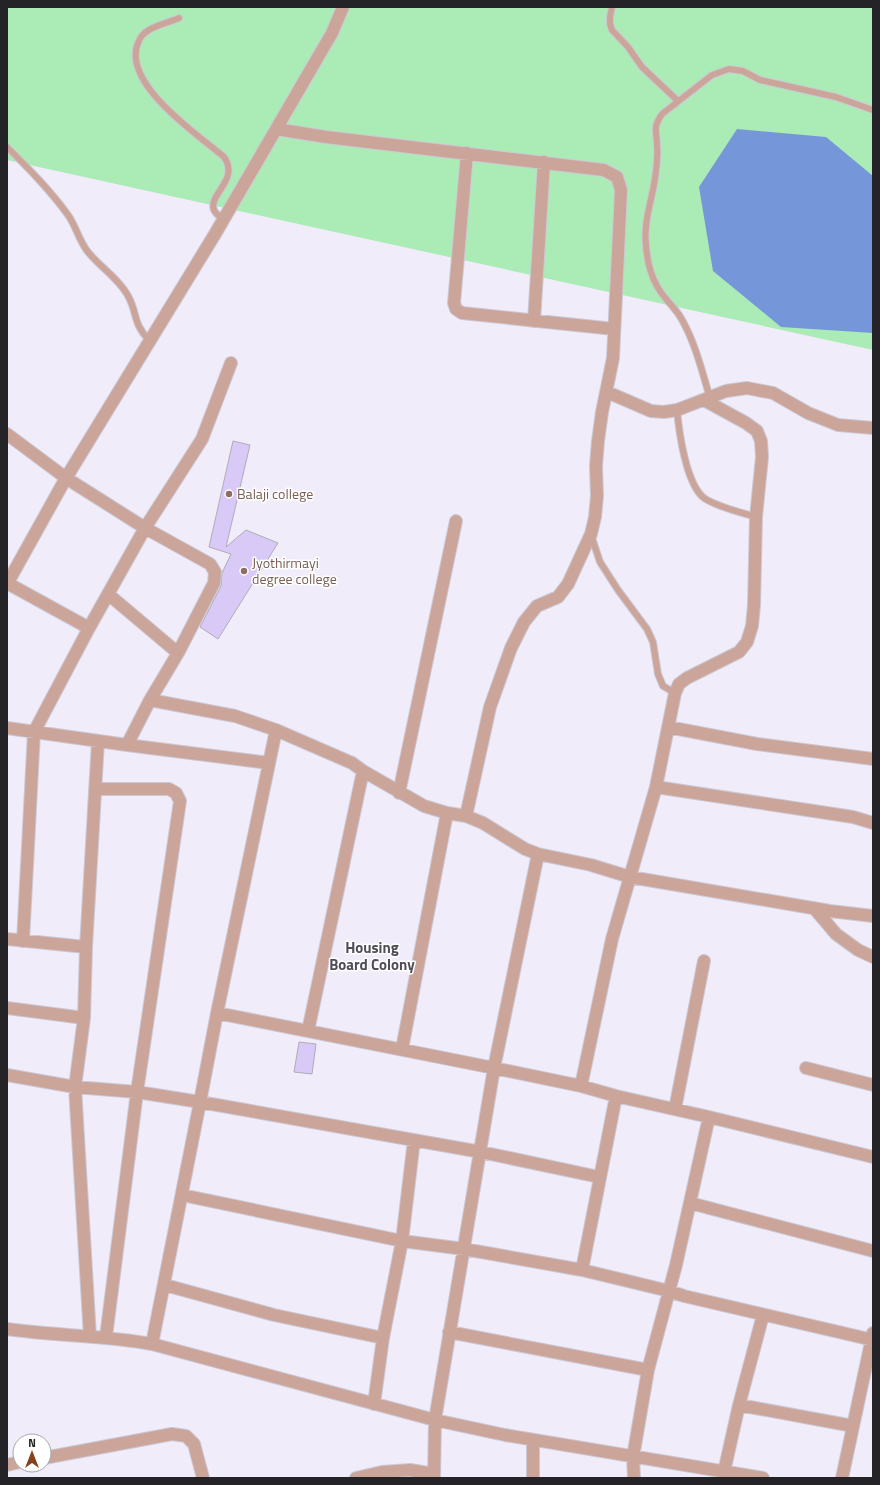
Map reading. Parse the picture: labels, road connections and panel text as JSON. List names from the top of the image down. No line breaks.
{"districts":["Housing Board Colony"],"places":["Balaji college","Jyothirmayi degree college"],"north":"top"}
